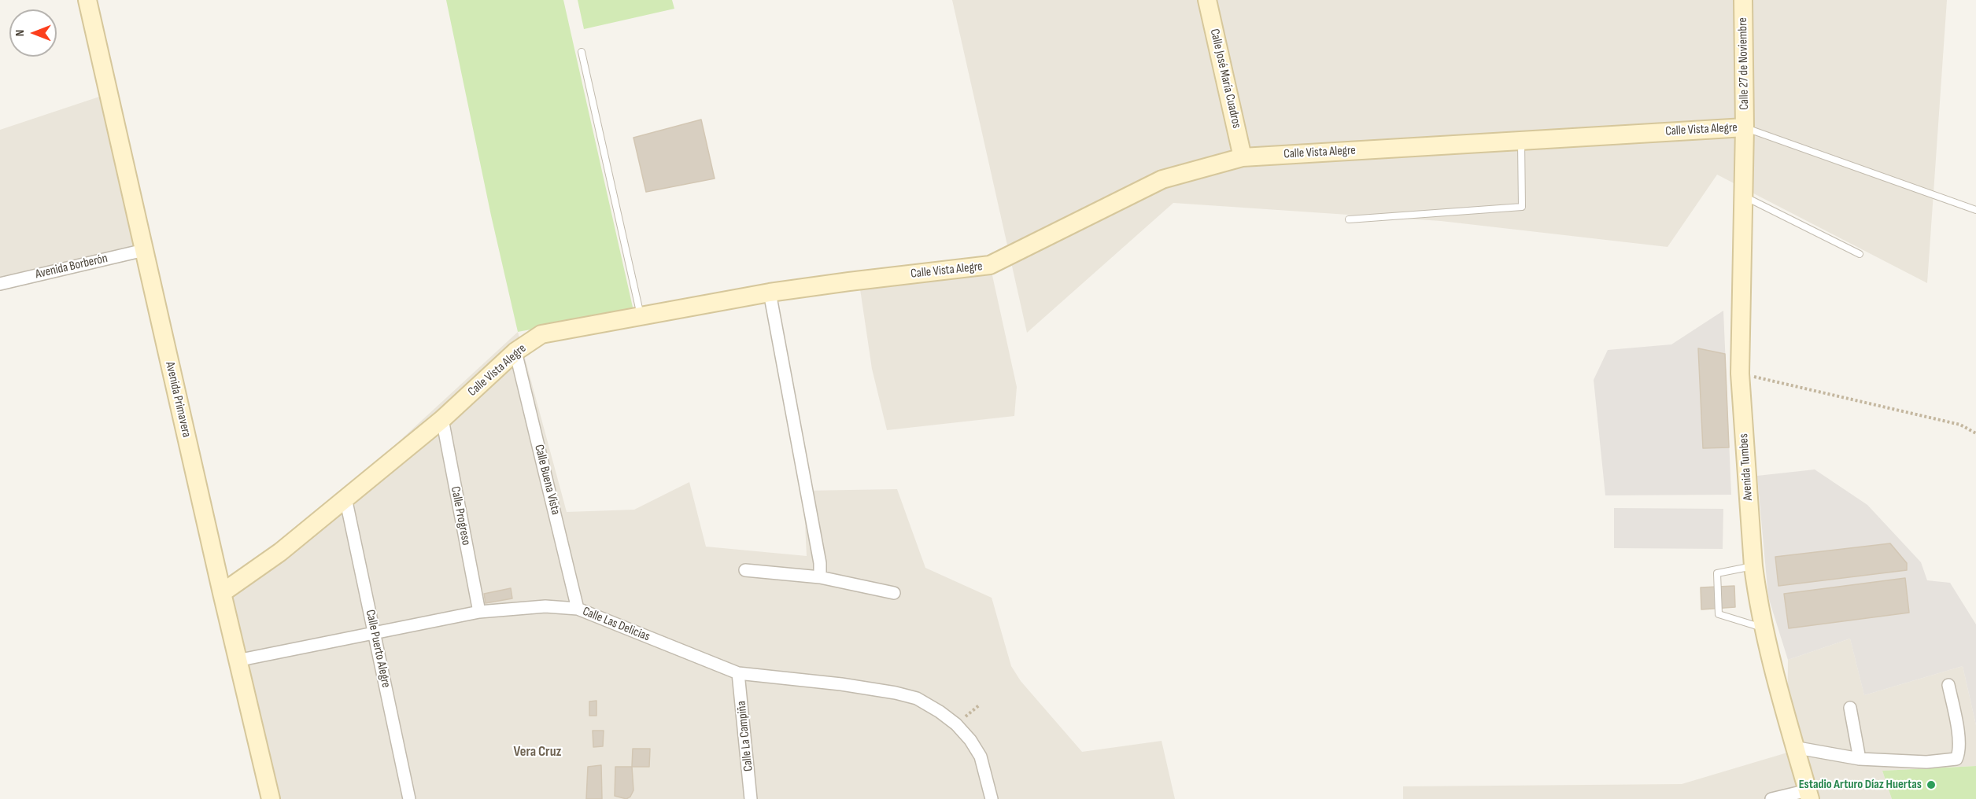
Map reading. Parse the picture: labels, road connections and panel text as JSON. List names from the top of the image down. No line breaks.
{"streets":{"street":["Calle 27 de Noviembre","Calle José María Cuadros","Calle Vista Alegre","Avenida Borberón","Avenida Primavera","Avenida Tumbes","Calle Buena Vista","Calle Progreso","Calle Las Delicias","Calle Puerto Alegre","Calle La Campiña"]},"crossings":[["Calle 27 de Noviembre","Calle Vista Alegre"],["Calle 27 de Noviembre","Avenida Tumbes"],["Calle José María Cuadros","Calle Vista Alegre"],["Calle Vista Alegre","Avenida Primavera"],["Calle Vista Alegre","Avenida Tumbes"],["Calle Vista Alegre","Calle Buena Vista"],["Calle Vista Alegre","Calle Progreso"],["Calle Vista Alegre","Calle Puerto Alegre"],["Avenida Borberón","Avenida Primavera"],["Avenida Primavera","Calle Las Delicias"],["Calle Buena Vista","Calle Las Delicias"],["Calle Progreso","Calle Las Delicias"],["Calle Las Delicias","Calle Puerto Alegre"],["Calle Las Delicias","Calle La Campiña"]],"districts":["Vera Cruz"],"places":["Estadio Arturo Díaz Huertas"],"north":"left"}
